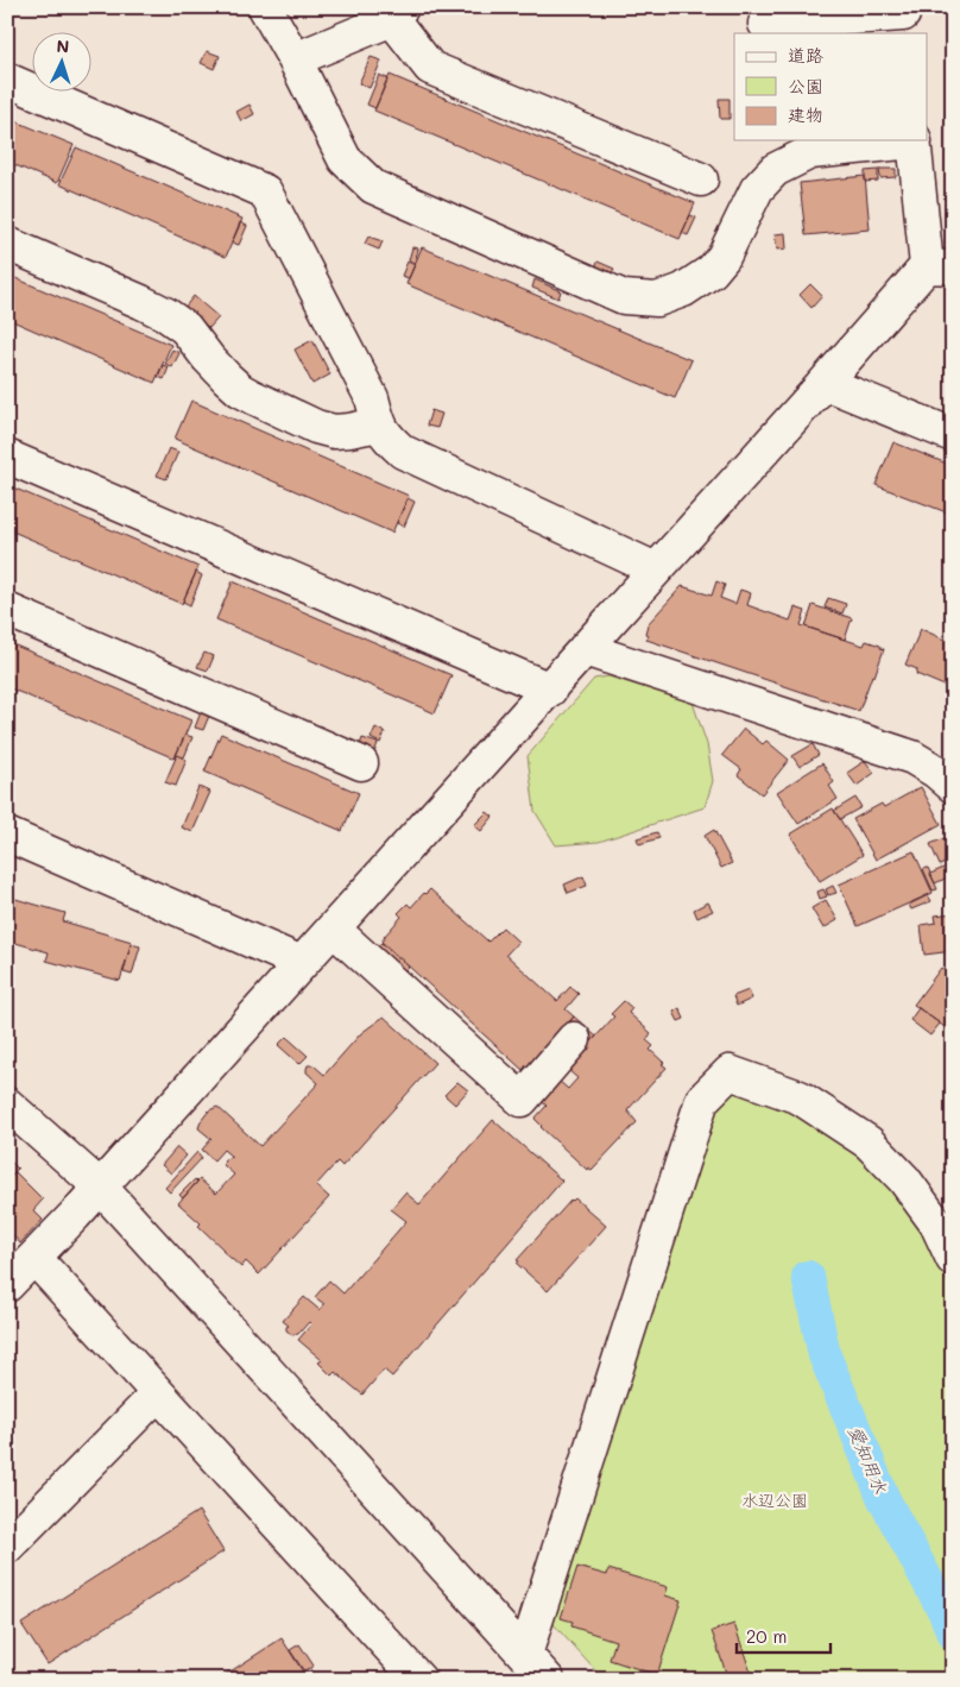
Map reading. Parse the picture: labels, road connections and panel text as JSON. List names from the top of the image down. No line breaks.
{"water":["愛知用水"],"parks":["水辺公園"],"legend":["道路","公園","建物"],"scale_bar":"20 m","north":"top"}
